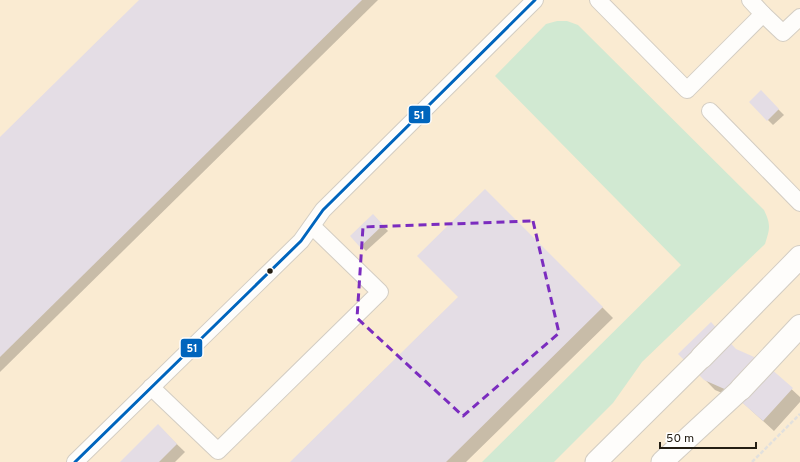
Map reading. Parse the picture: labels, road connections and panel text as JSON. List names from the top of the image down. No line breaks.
{"lines":["transit line 51"],"scale_bar":"50 m"}
